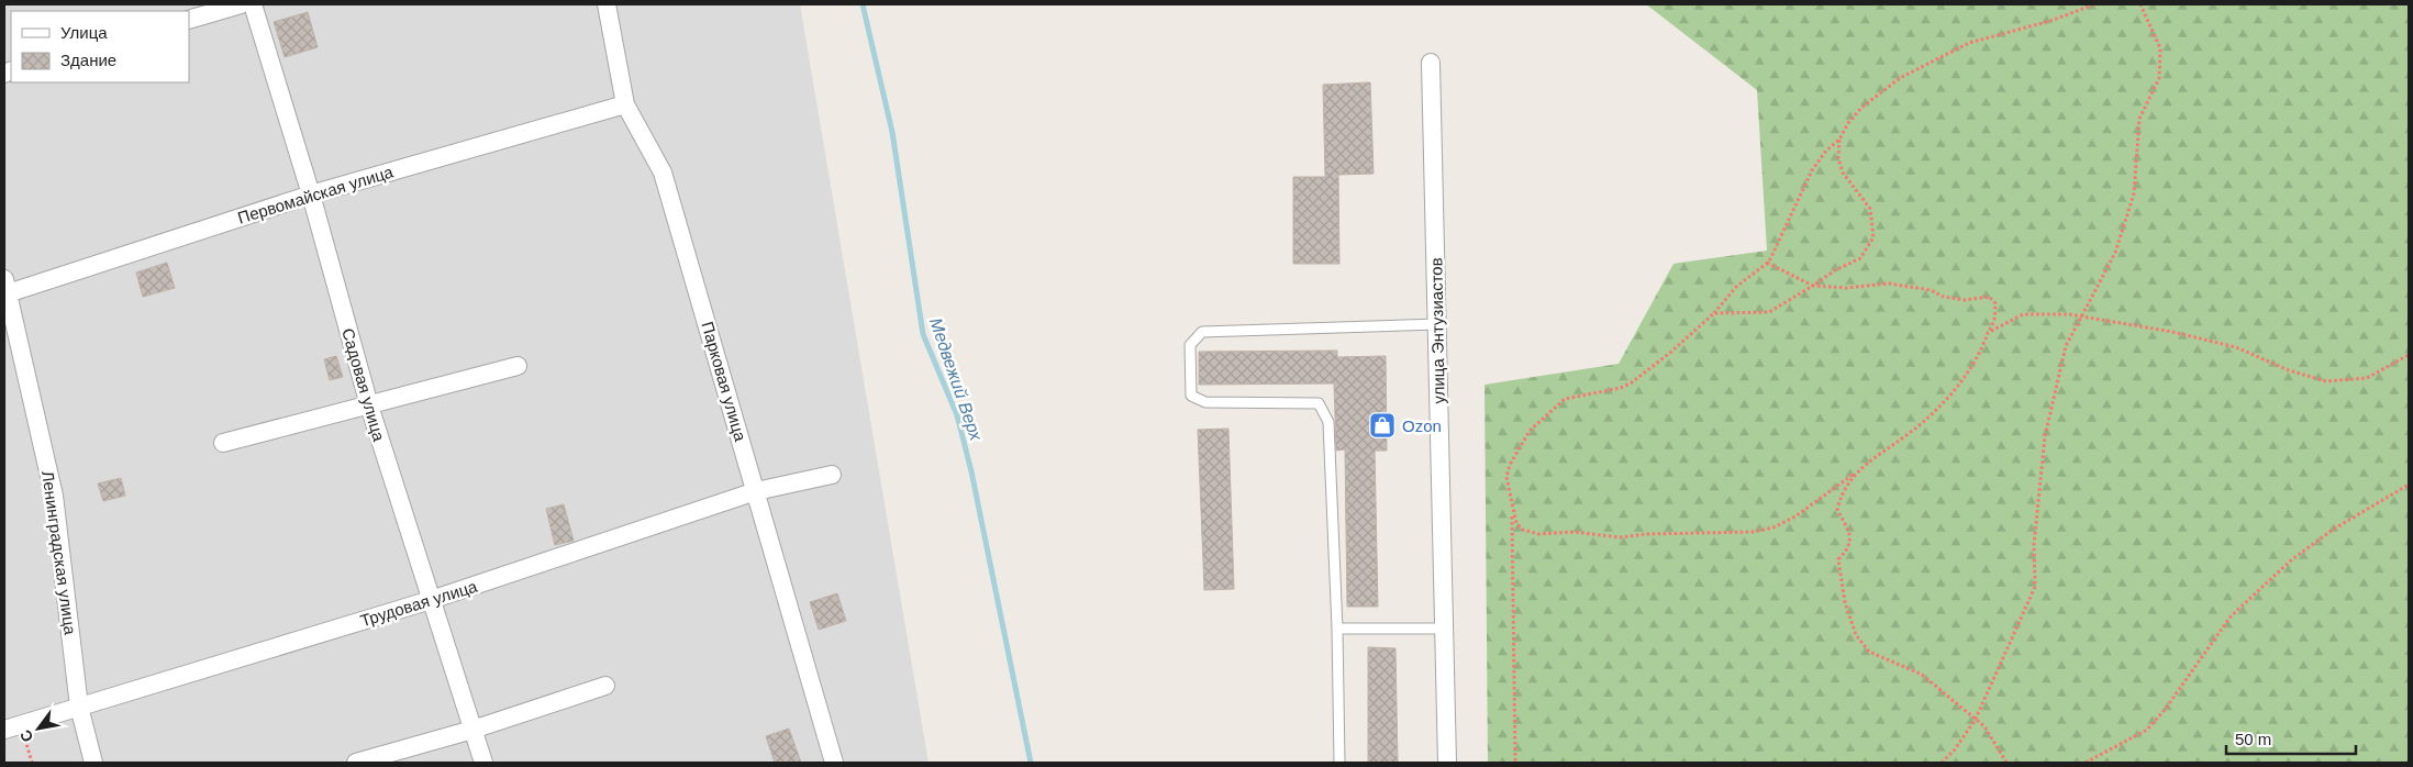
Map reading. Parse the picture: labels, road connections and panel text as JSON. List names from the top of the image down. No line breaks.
{"streets":{"street":["Первомайская улица","улица Энтузиастов","Парковая улица","Садовая улица","Ленинградская улица","Трудовая улица"]},"crossings":[["Первомайская улица","Парковая улица"],["Первомайская улица","Садовая улица"],["Первомайская улица","Ленинградская улица"],["Парковая улица","Трудовая улица"],["Садовая улица","Трудовая улица"],["Ленинградская улица","Трудовая улица"]],"water":["Медвежий Верх"],"places":{"shop":["Ozon"]},"legend":["Улица","Здание"],"scale_bar":"50 m","north":"bottom left"}
